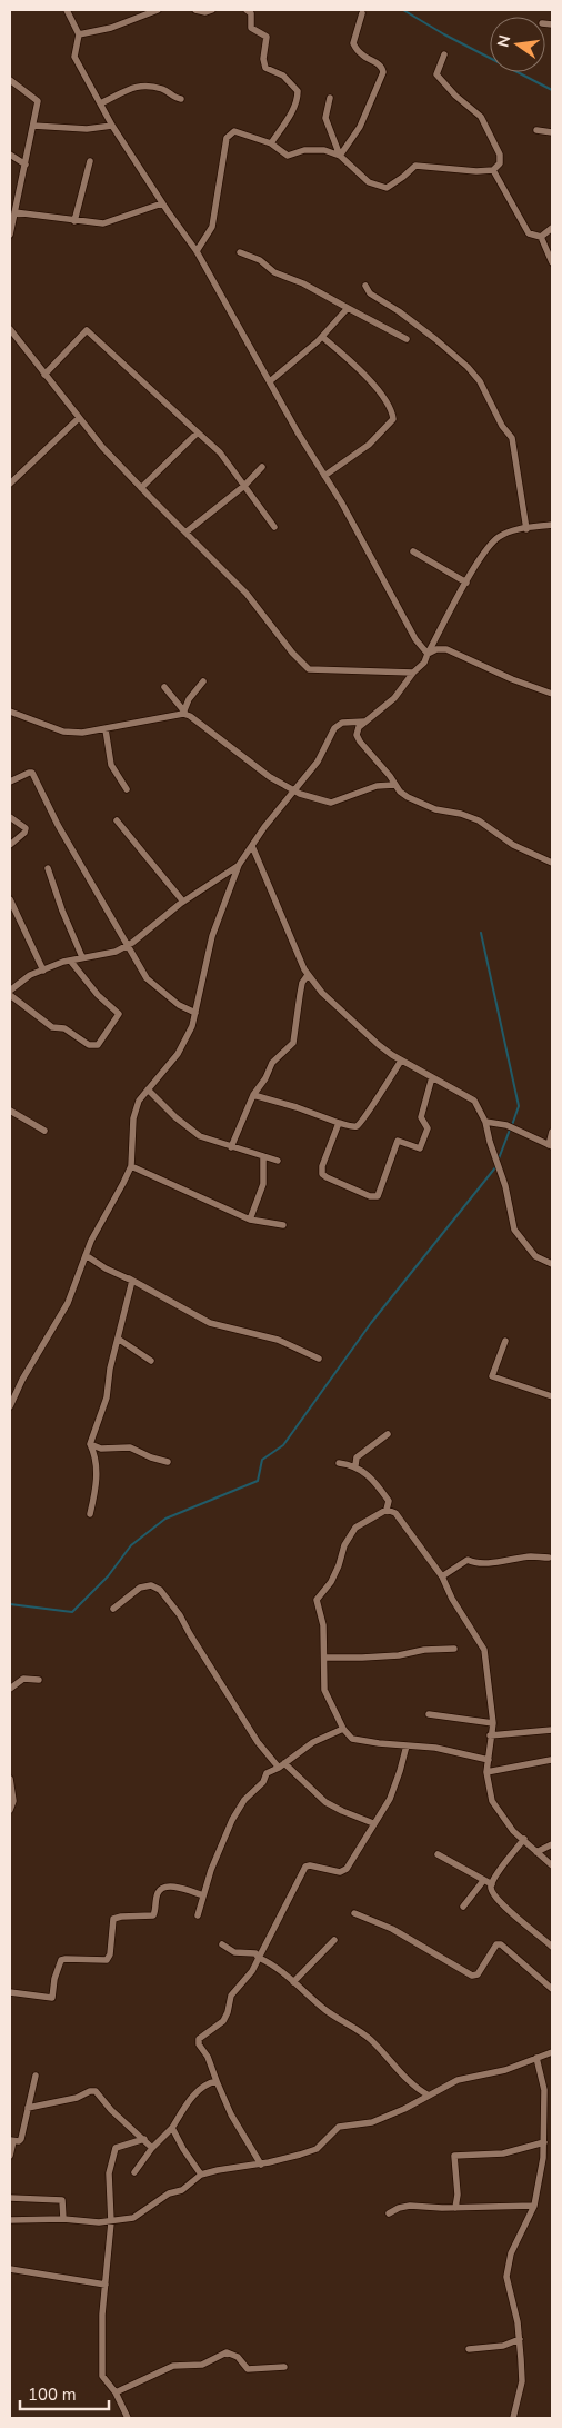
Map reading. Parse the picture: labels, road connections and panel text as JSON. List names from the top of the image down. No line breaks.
{"scale_bar":"100 m","north":"left"}
